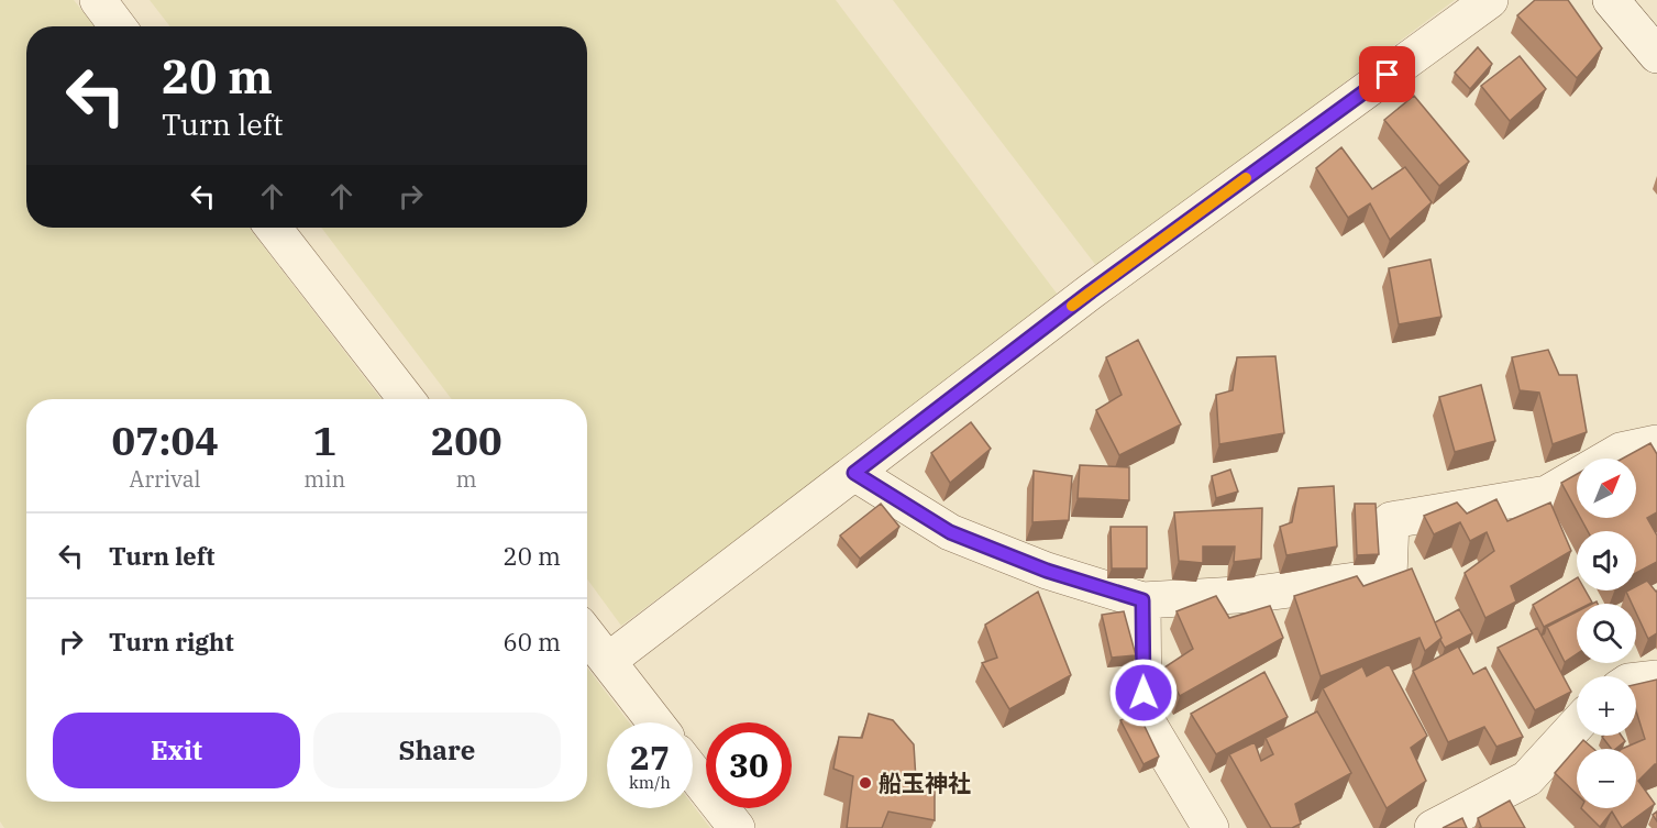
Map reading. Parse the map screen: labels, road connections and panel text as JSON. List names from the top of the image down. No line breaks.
{"places":["船玉神社"],"north":"top right","page":{"turn":["20 m","Turn left"],"eta":["07:04","Arrival","1","min","200","m"],"map_buttons":["+","−"],"list":[{"name":"Turn left","value":"20 m"},{"name":"Turn right","value":"60 m"}],"buttons":["Exit","Share"],"speed":"27 km/h","limit":"30"}}
